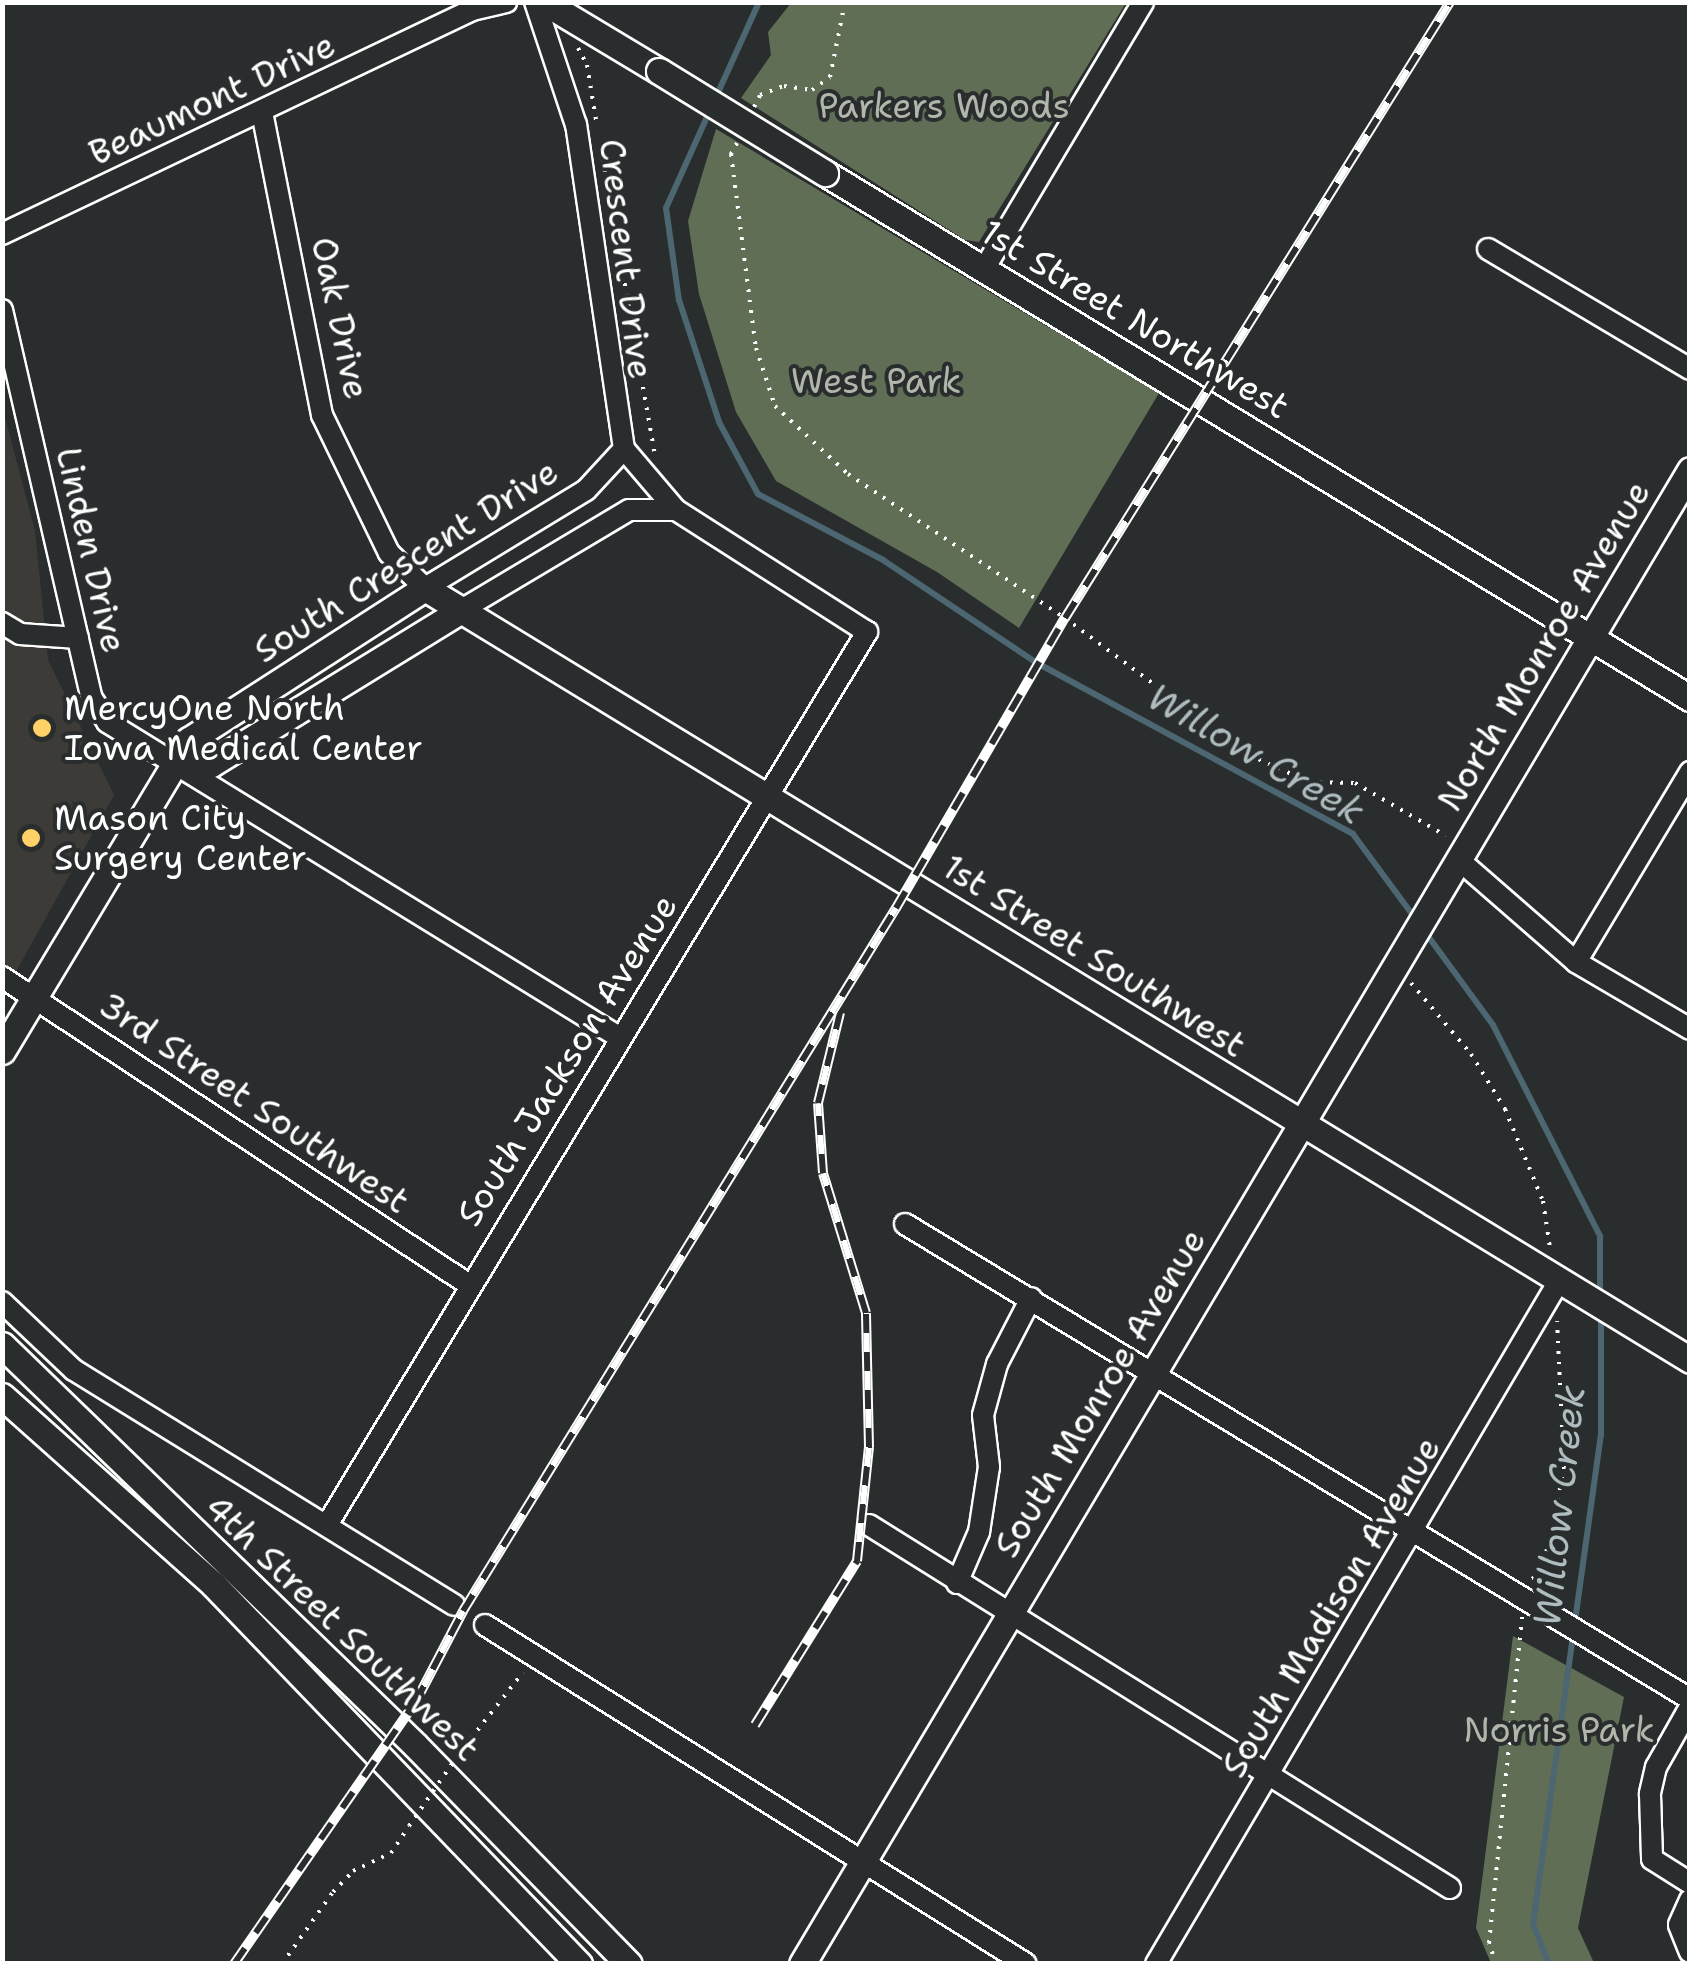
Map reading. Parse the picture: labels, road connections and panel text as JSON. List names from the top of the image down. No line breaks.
{"streets":{"main road":["Oak Drive","1st Street Northwest","South Crescent Drive","North Monroe Avenue","1st Street Southwest","South Monroe Avenue","4th Street Southwest"],"street":["Beaumont Drive","Crescent Drive","Linden Drive","South Jackson Avenue","3rd Street Southwest","South Madison Avenue"]},"crossings":[["Beaumont Drive","Oak Drive"],["Crescent Drive","South Crescent Drive"],["Oak Drive","South Crescent Drive"],["Oak Drive","1st Street Southwest"],["1st Street Northwest","North Monroe Avenue"],["Linden Drive","South Crescent Drive"],["Linden Drive","South Jackson Avenue"],["South Crescent Drive","1st Street Southwest"],["South Crescent Drive","South Jackson Avenue"],["South Crescent Drive","3rd Street Southwest"],["North Monroe Avenue","South Monroe Avenue"],["1st Street Southwest","South Jackson Avenue"],["1st Street Southwest","South Monroe Avenue"],["1st Street Southwest","South Madison Avenue"],["South Jackson Avenue","3rd Street Southwest"],["South Jackson Avenue","4th Street Southwest"]],"water":["Willow Creek"],"parks":["Parkers Woods","West Park","Norris Park"],"places":["MercyOne North Iowa Medical Center","Mason City Surgery Center"]}
